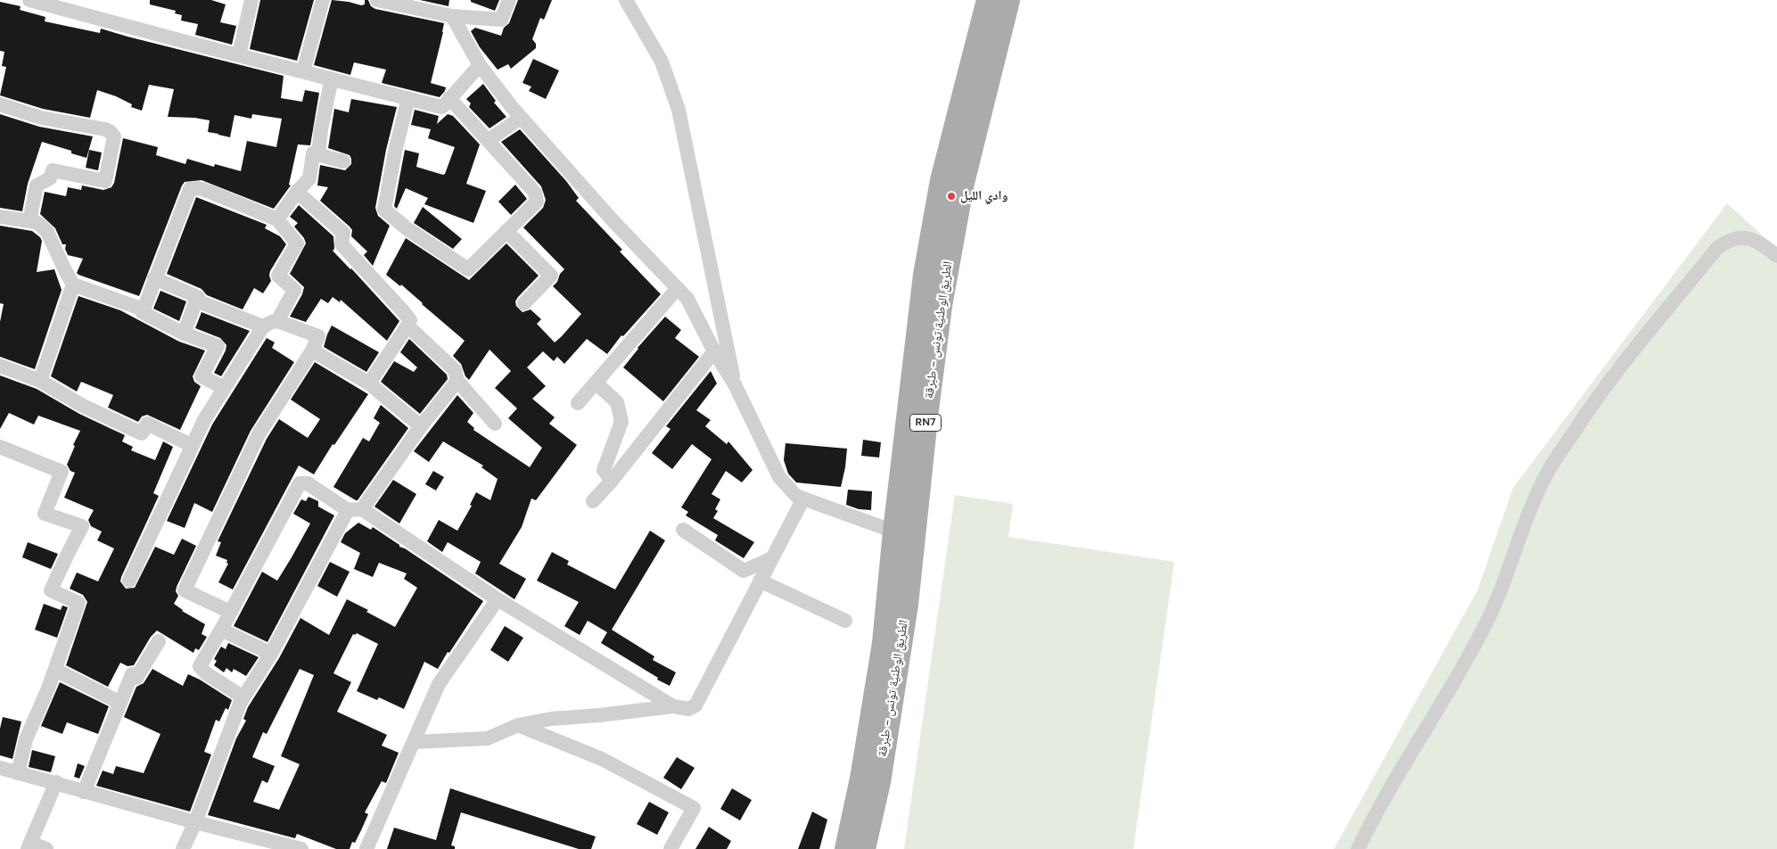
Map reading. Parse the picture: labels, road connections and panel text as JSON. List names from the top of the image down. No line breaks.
{"streets":{"main road":["الطريق الوطنية تونس - طبرقة","RN7"]},"places":["وادي الليل"]}
